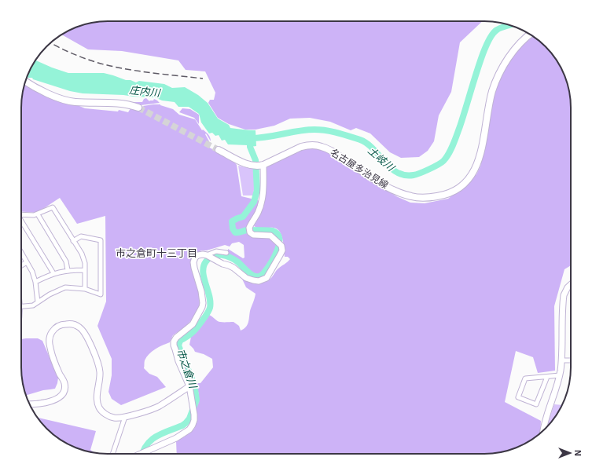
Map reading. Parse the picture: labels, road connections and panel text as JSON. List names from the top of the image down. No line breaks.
{"streets":{"main road":["名古屋多治見線"]},"districts":["市之倉町十三丁目"],"water":["庄内川","土岐川","市之倉川"],"north":"right"}
